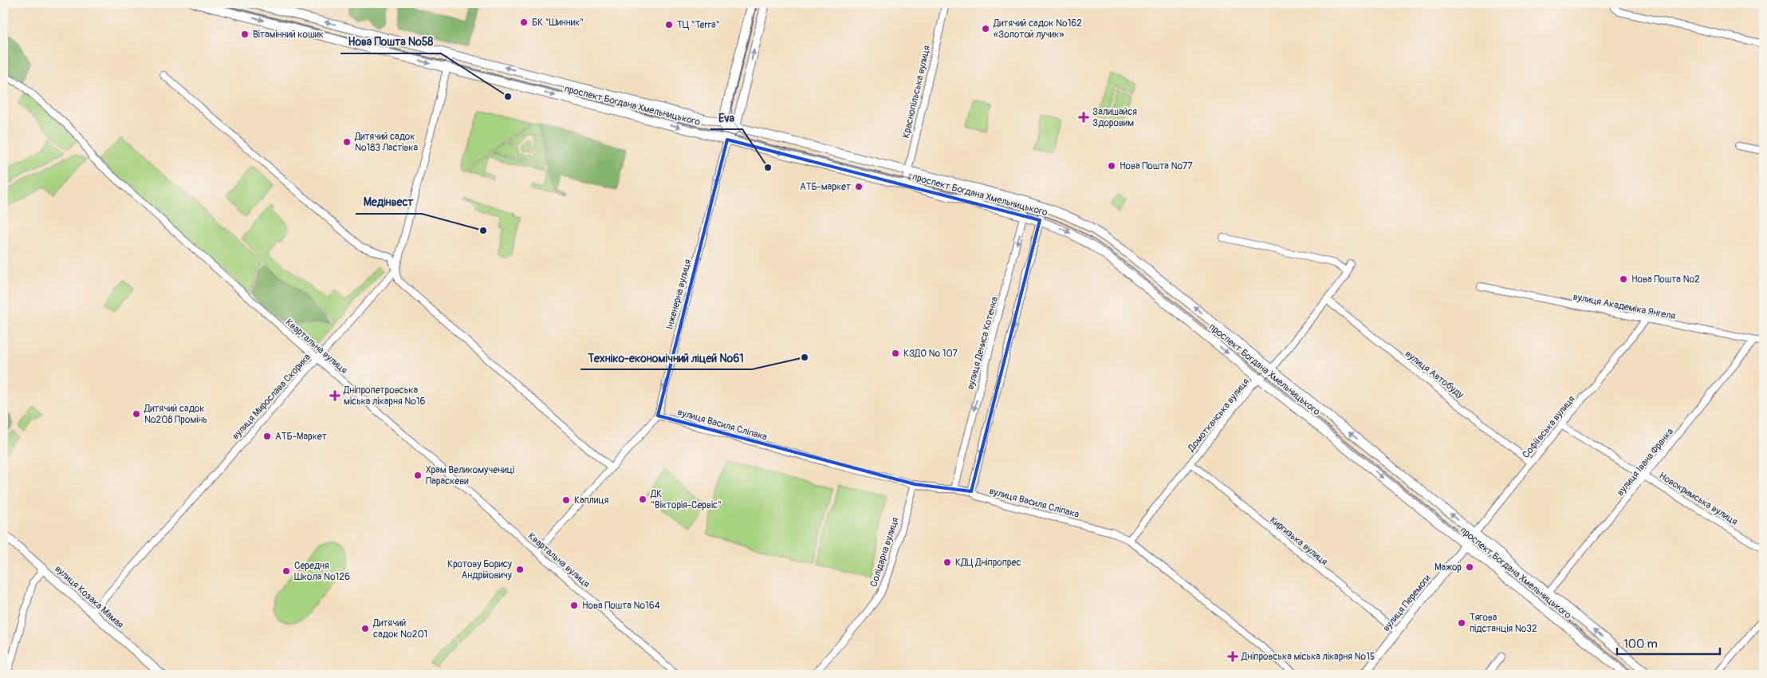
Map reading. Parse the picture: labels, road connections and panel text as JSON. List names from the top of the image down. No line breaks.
{"streets":{"main road":["проспект Богдана Хмельницького","вулиця Козака Мамая","вулиця Перемоги"],"street":["Краснопільська вулиця","Інженерна вулиця","вулиця Академіка Янгеля","вулиця Дениса Котенка","Квартальна вулиця","вулиця Автобуду","вулиця Мирослава Скорика","Домотканська вулиця","вулиця Василя Сліпака","Софіївська вулиця","вулиця Івана Франка","Новокримська вулиця","Киргизька вулиця","Солідарна вулиця"]},"crossings":[["Краснопільська вулиця","проспект Богдана Хмельницького"],["проспект Богдана Хмельницького","Інженерна вулиця"],["проспект Богдана Хмельницького","вулиця Дениса Котенка"],["проспект Богдана Хмельницького","вулиця Мирослава Скорика"],["проспект Богдана Хмельницького","Домотканська вулиця"],["проспект Богдана Хмельницького","Софіївська вулиця"],["проспект Богдана Хмельницького","вулиця Івана Франка"],["проспект Богдана Хмельницького","вулиця Перемоги"],["Інженерна вулиця","Квартальна вулиця"],["Інженерна вулиця","вулиця Василя Сліпака"],["вулиця Академіка Янгеля","Софіївська вулиця"],["вулиця Академіка Янгеля","вулиця Івана Франка"],["вулиця Дениса Котенка","вулиця Василя Сліпака"],["Квартальна вулиця","вулиця Мирослава Скорика"],["вулиця Автобуду","Домотканська вулиця"],["вулиця Автобуду","Софіївська вулиця"],["вулиця Мирослава Скорика","вулиця Козака Мамая"],["Домотканська вулиця","вулиця Василя Сліпака"],["Домотканська вулиця","Киргизька вулиця"],["вулиця Василя Сліпака","Солідарна вулиця"],["Софіївська вулиця","Новокримська вулиця"],["Софіївська вулиця","вулиця Перемоги"],["вулиця Івана Франка","Новокримська вулиця"],["Киргизька вулиця","вулиця Перемоги"]],"one_way":["Інженерна вулиця"],"places":{"other":["БК \"Шинник\"","ТЦ \"Terra\"","Дитячий садок №162 «Золотой лучик»","Вітамінний кошик","Нова Пошта №58","Дитячий садок №183 Ластівка","Нова Пошта №77","Eva","АТБ-маркет","Медінвест","Нова Пошта №2","КЗДО № 107","Техніко-економічний ліцей №61","Дитячий садок №208 Промінь","АТБ-Маркет","Храм Великомучениці Параскеви","ДК \"Вікторія-Сервіс\"","Каплиця","КДЦ Дніпропрес","Мажор","Кротову Борису Андрійовичу","Середня Школа №126","Нова Пошта №164","Тягова пiдстанцiя №32","Дитячий садок №201"],"health":["Залишайся Здоровим","Дніпропетровська міська лікарня №16","Дніпровська міська лікарня №15"]},"scale_bar":"100 m"}
